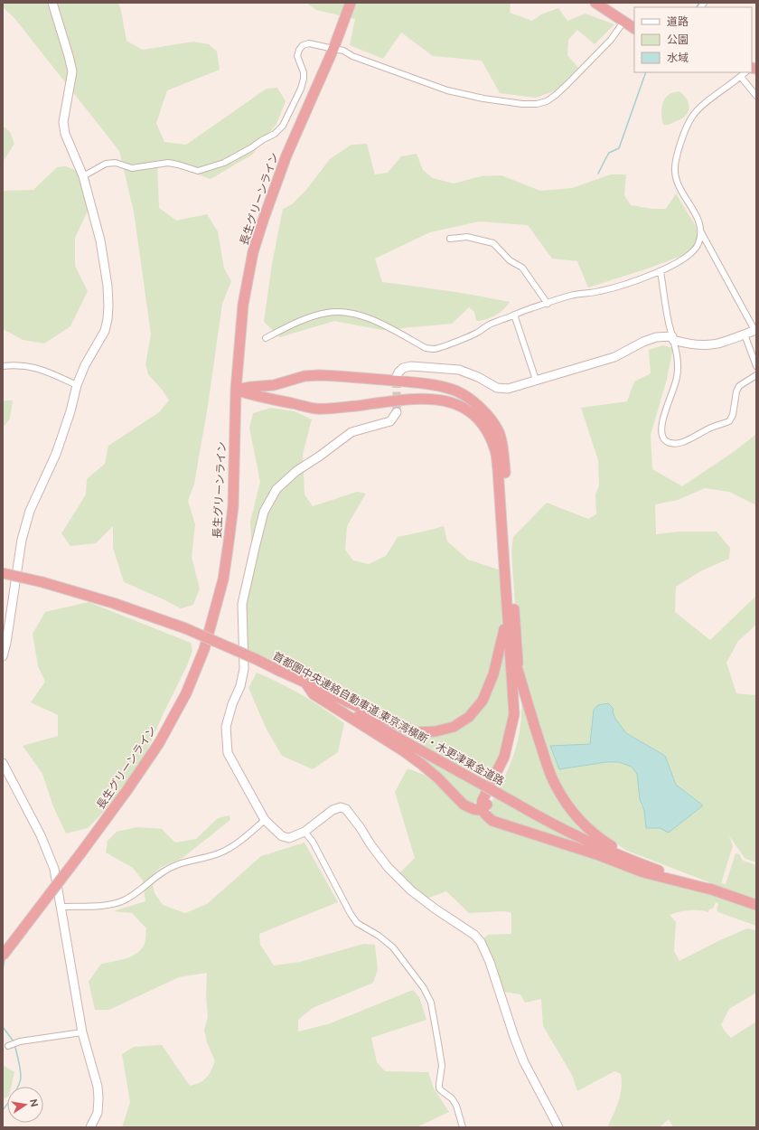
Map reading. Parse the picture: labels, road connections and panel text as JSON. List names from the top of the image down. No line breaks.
{"streets":{"highway":["長生グリーンライン","首都圏中央連絡自動車道;東京湾横断・木更津東金道路"]},"legend":["道路","公園","水域"],"north":"right"}
